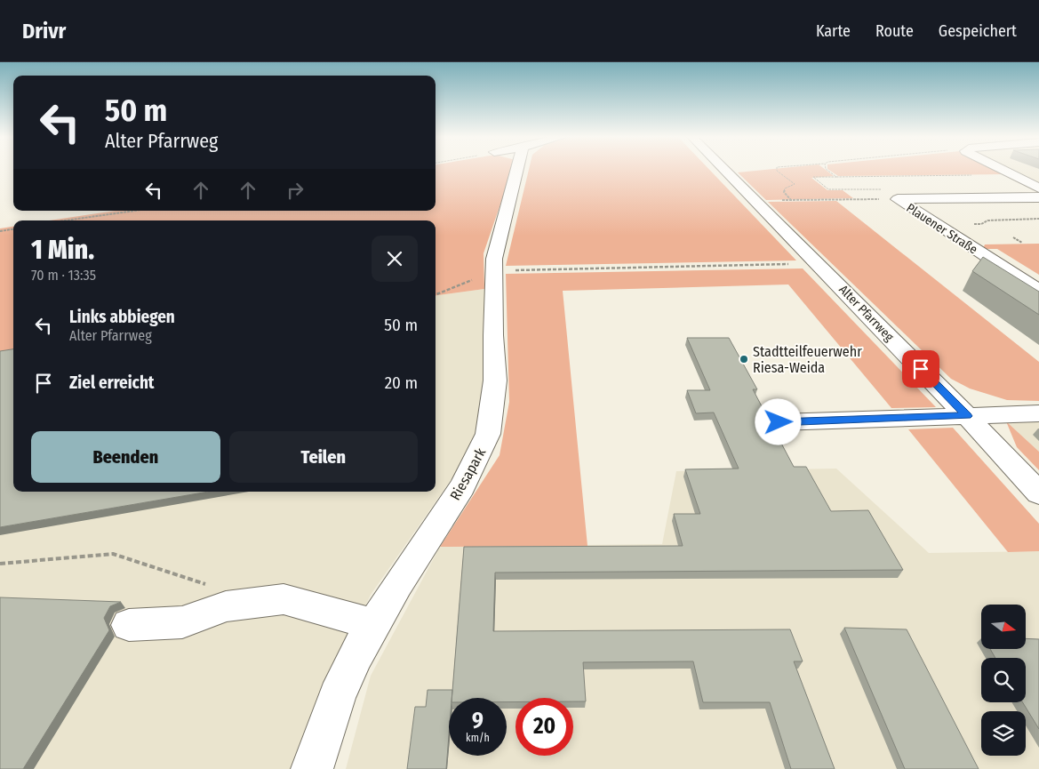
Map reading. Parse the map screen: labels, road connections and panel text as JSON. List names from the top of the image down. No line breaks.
{"streets":{"street":["Plauener Straße","Alter Pfarrweg","Riesapark"]},"places":["Stadtteilfeuerwehr Riesa-Weida"],"north":"right","page":{"header":"Drivr","nav":["Karte","Route","Gespeichert"],"turn":["50 m","Alter Pfarrweg"],"heading":["1 Min.","70 m · 13:35"],"list":[{"name":"Links abbiegen","note":"Alter Pfarrweg","value":"50 m"},{"name":"Ziel erreicht","value":"20 m"}],"buttons":["Beenden","Teilen"],"speed":"9 km/h","limit":"20"}}
